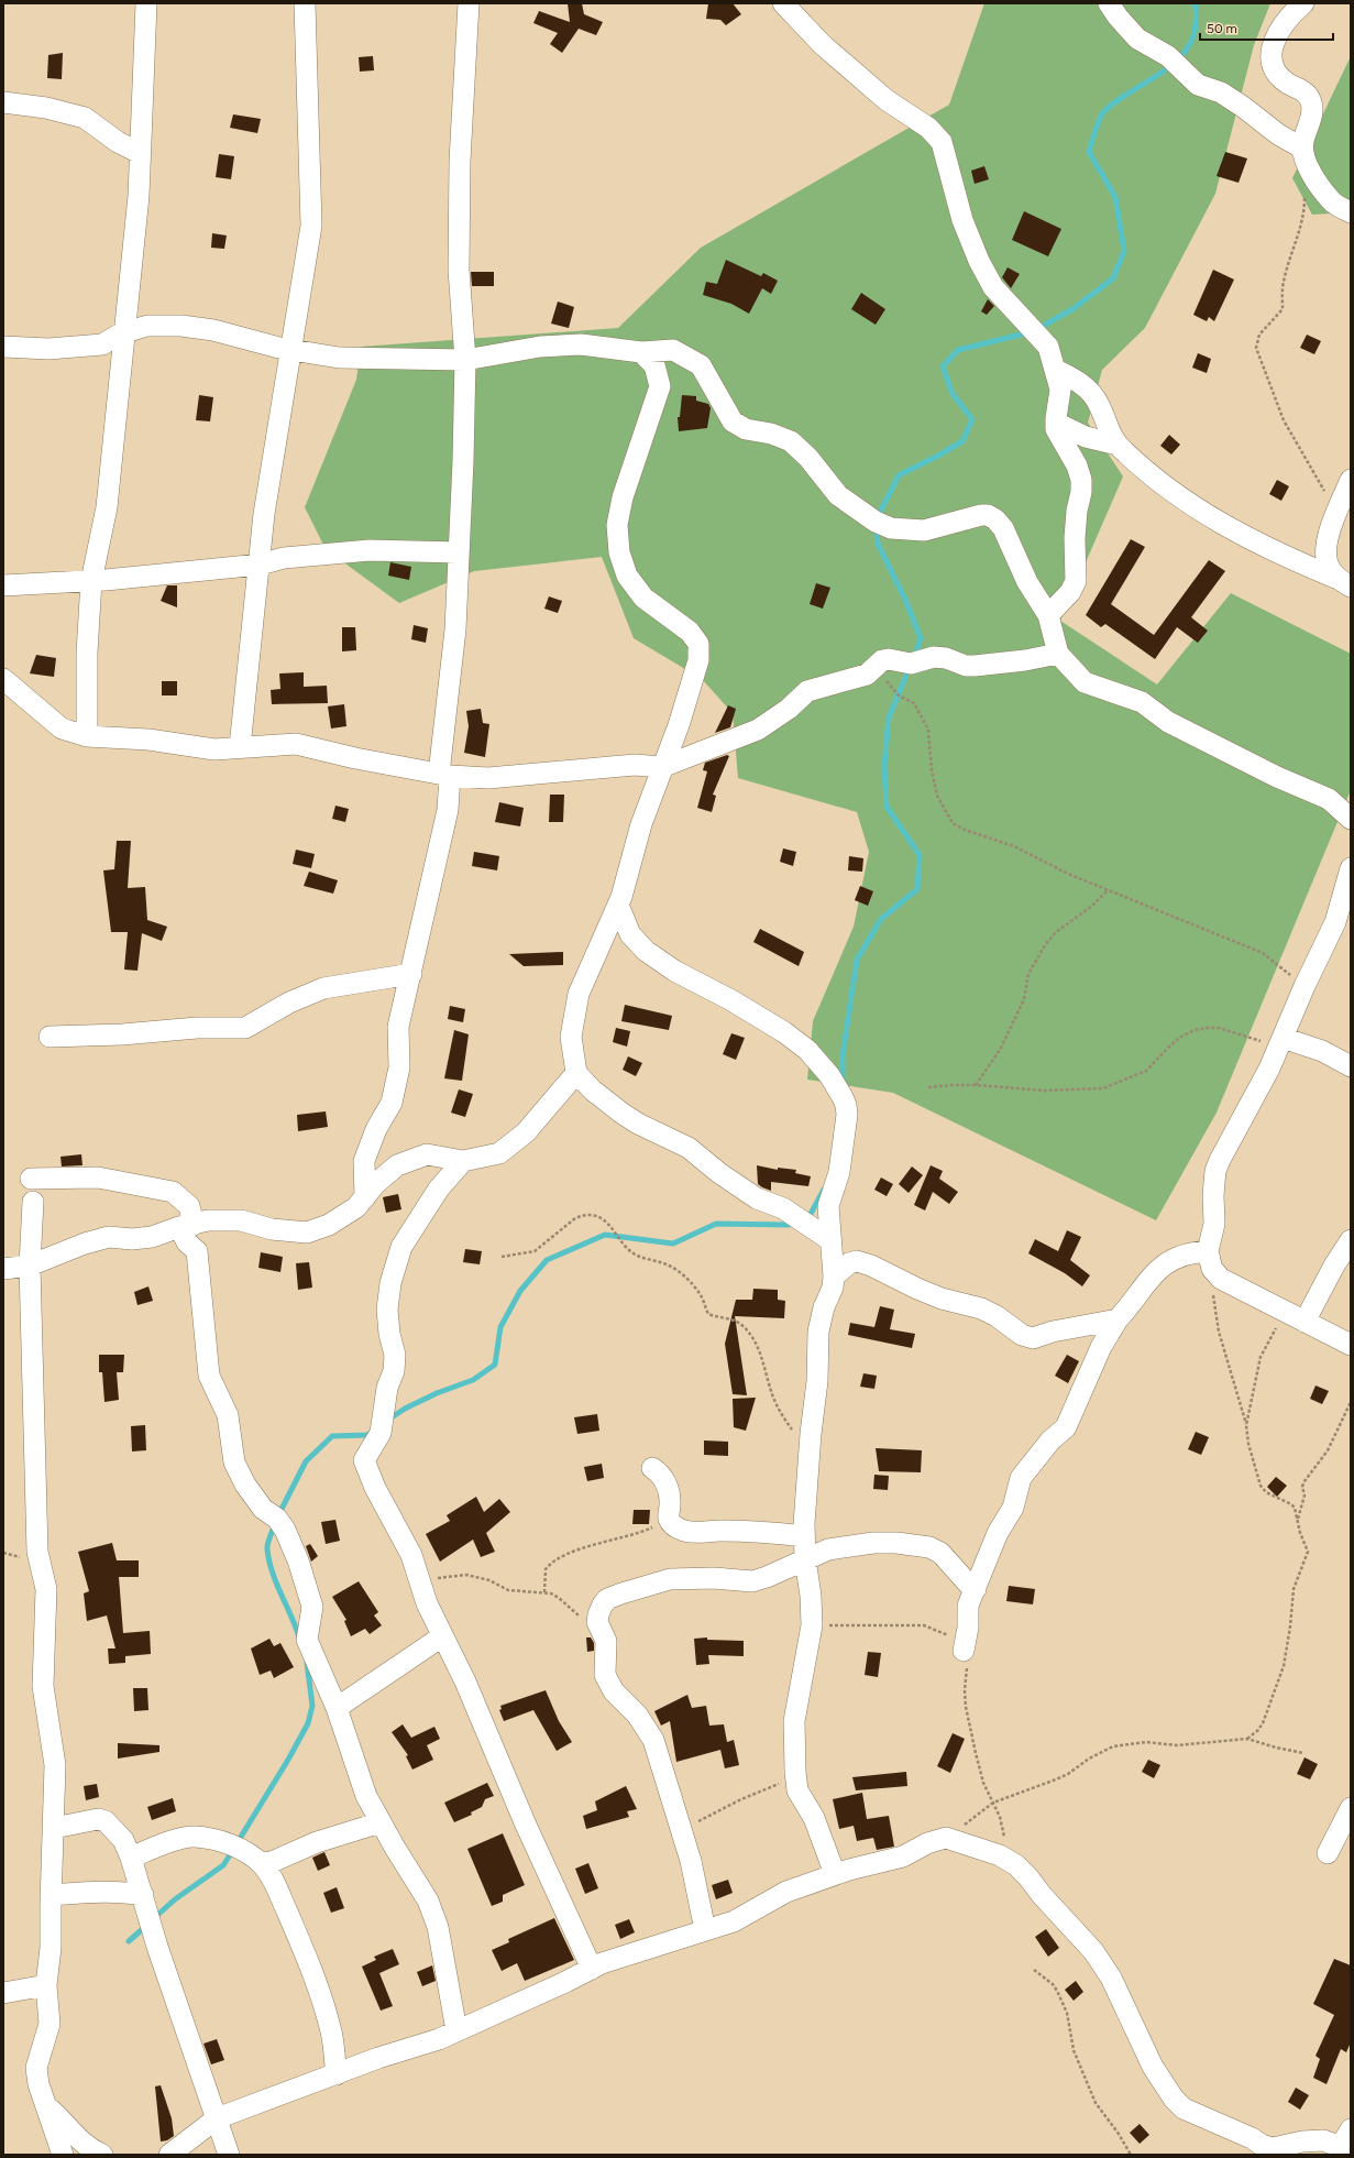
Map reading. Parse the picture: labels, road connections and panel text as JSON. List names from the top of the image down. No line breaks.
{"scale_bar":"50 m"}
